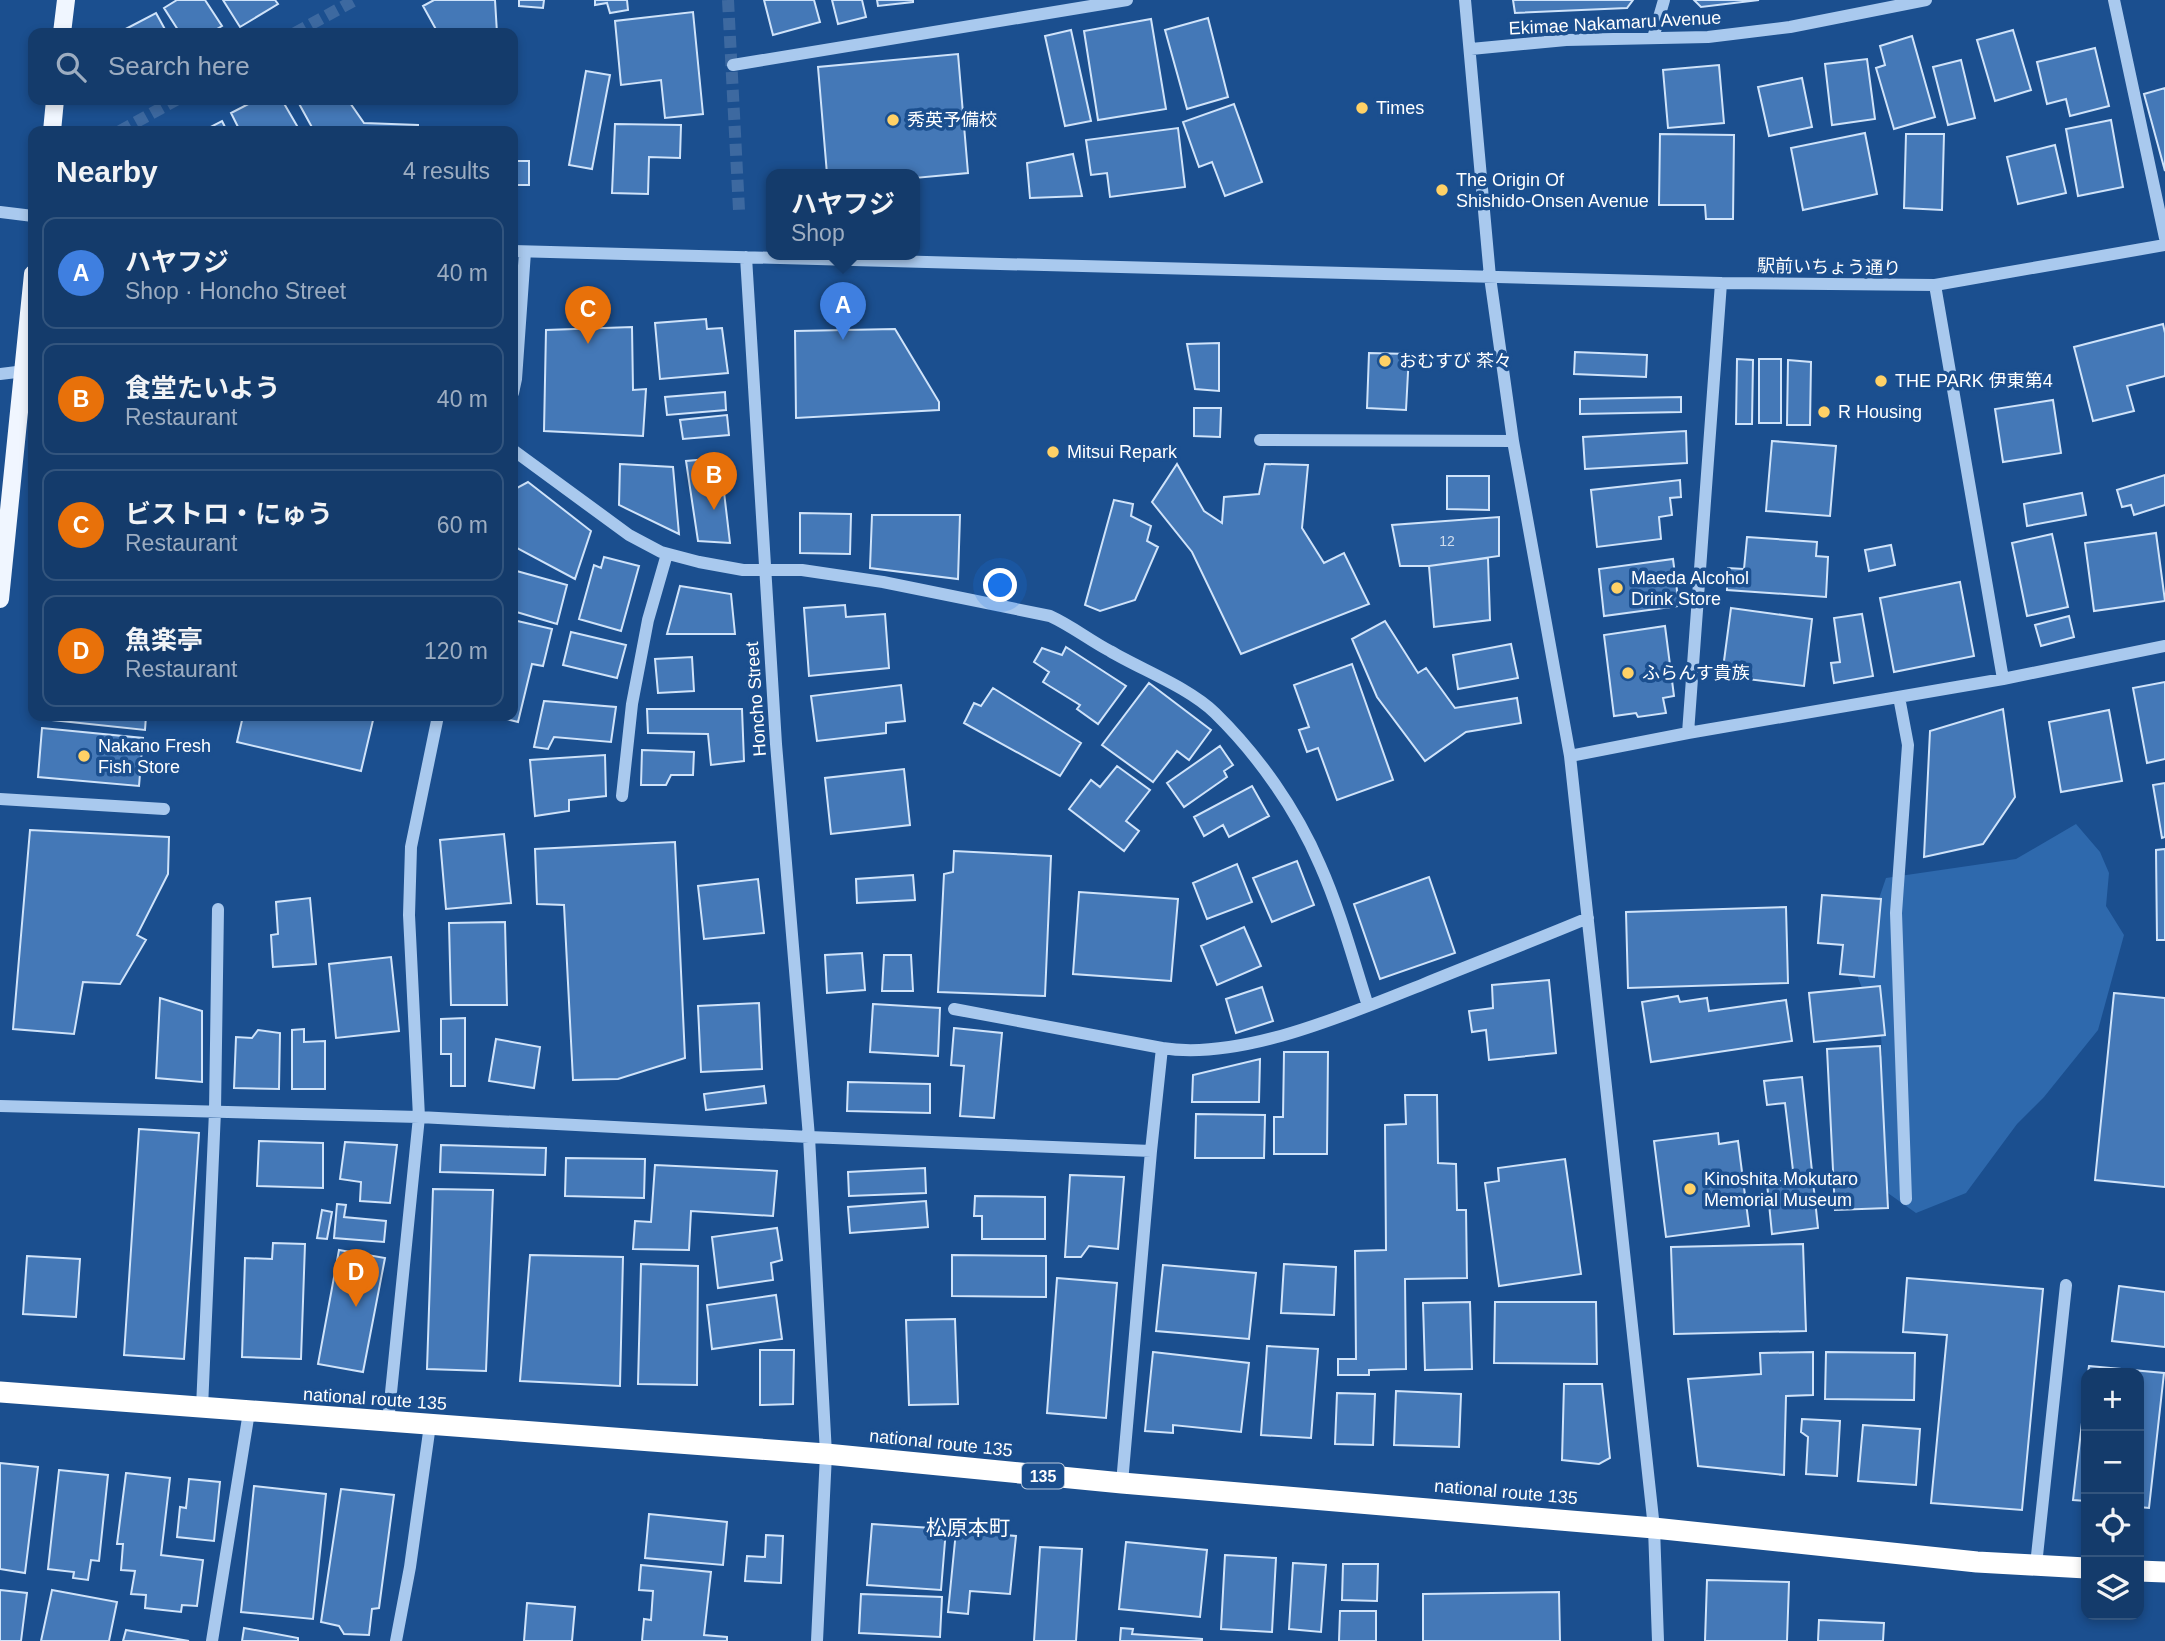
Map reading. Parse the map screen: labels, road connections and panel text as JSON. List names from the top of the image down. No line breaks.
{"streets":{"highway":["national route 135","135"],"street":["Ekimae Nakamaru Avenue","駅前いちょう通り","Honcho Street"]},"crossings":[["駅前いちょう通り","Honcho Street"],["Honcho Street","national route 135"]],"districts":["松原本町"],"places":["Times","秀英予備校","The Origin Of Shishido-Onsen Avenue","おむすび 茶々","THE PARK 伊東第4","R Housing","Mitsui Repark","Maeda Alcohol Drink Store","ふらんす貴族","Nakano Fresh Fish Store","Kinoshita Mokutaro Memorial Museum"],"house_numbers":["12"],"page":{"search":"Search here","heading":["Nearby","4 results"],"popup":["ハヤフジ","Shop"],"list":[{"mark":"A","name":"ハヤフジ","note":"Shop · Honcho Street","value":"40 m"},{"mark":"B","name":"食堂たいよう","note":"Restaurant","value":"40 m"},{"mark":"C","name":"ビストロ・にゅう","note":"Restaurant","value":"60 m"},{"mark":"D","name":"魚楽亭","note":"Restaurant","value":"120 m"}],"pins":["A","C","B","D"],"map_buttons":["+","−"]}}
